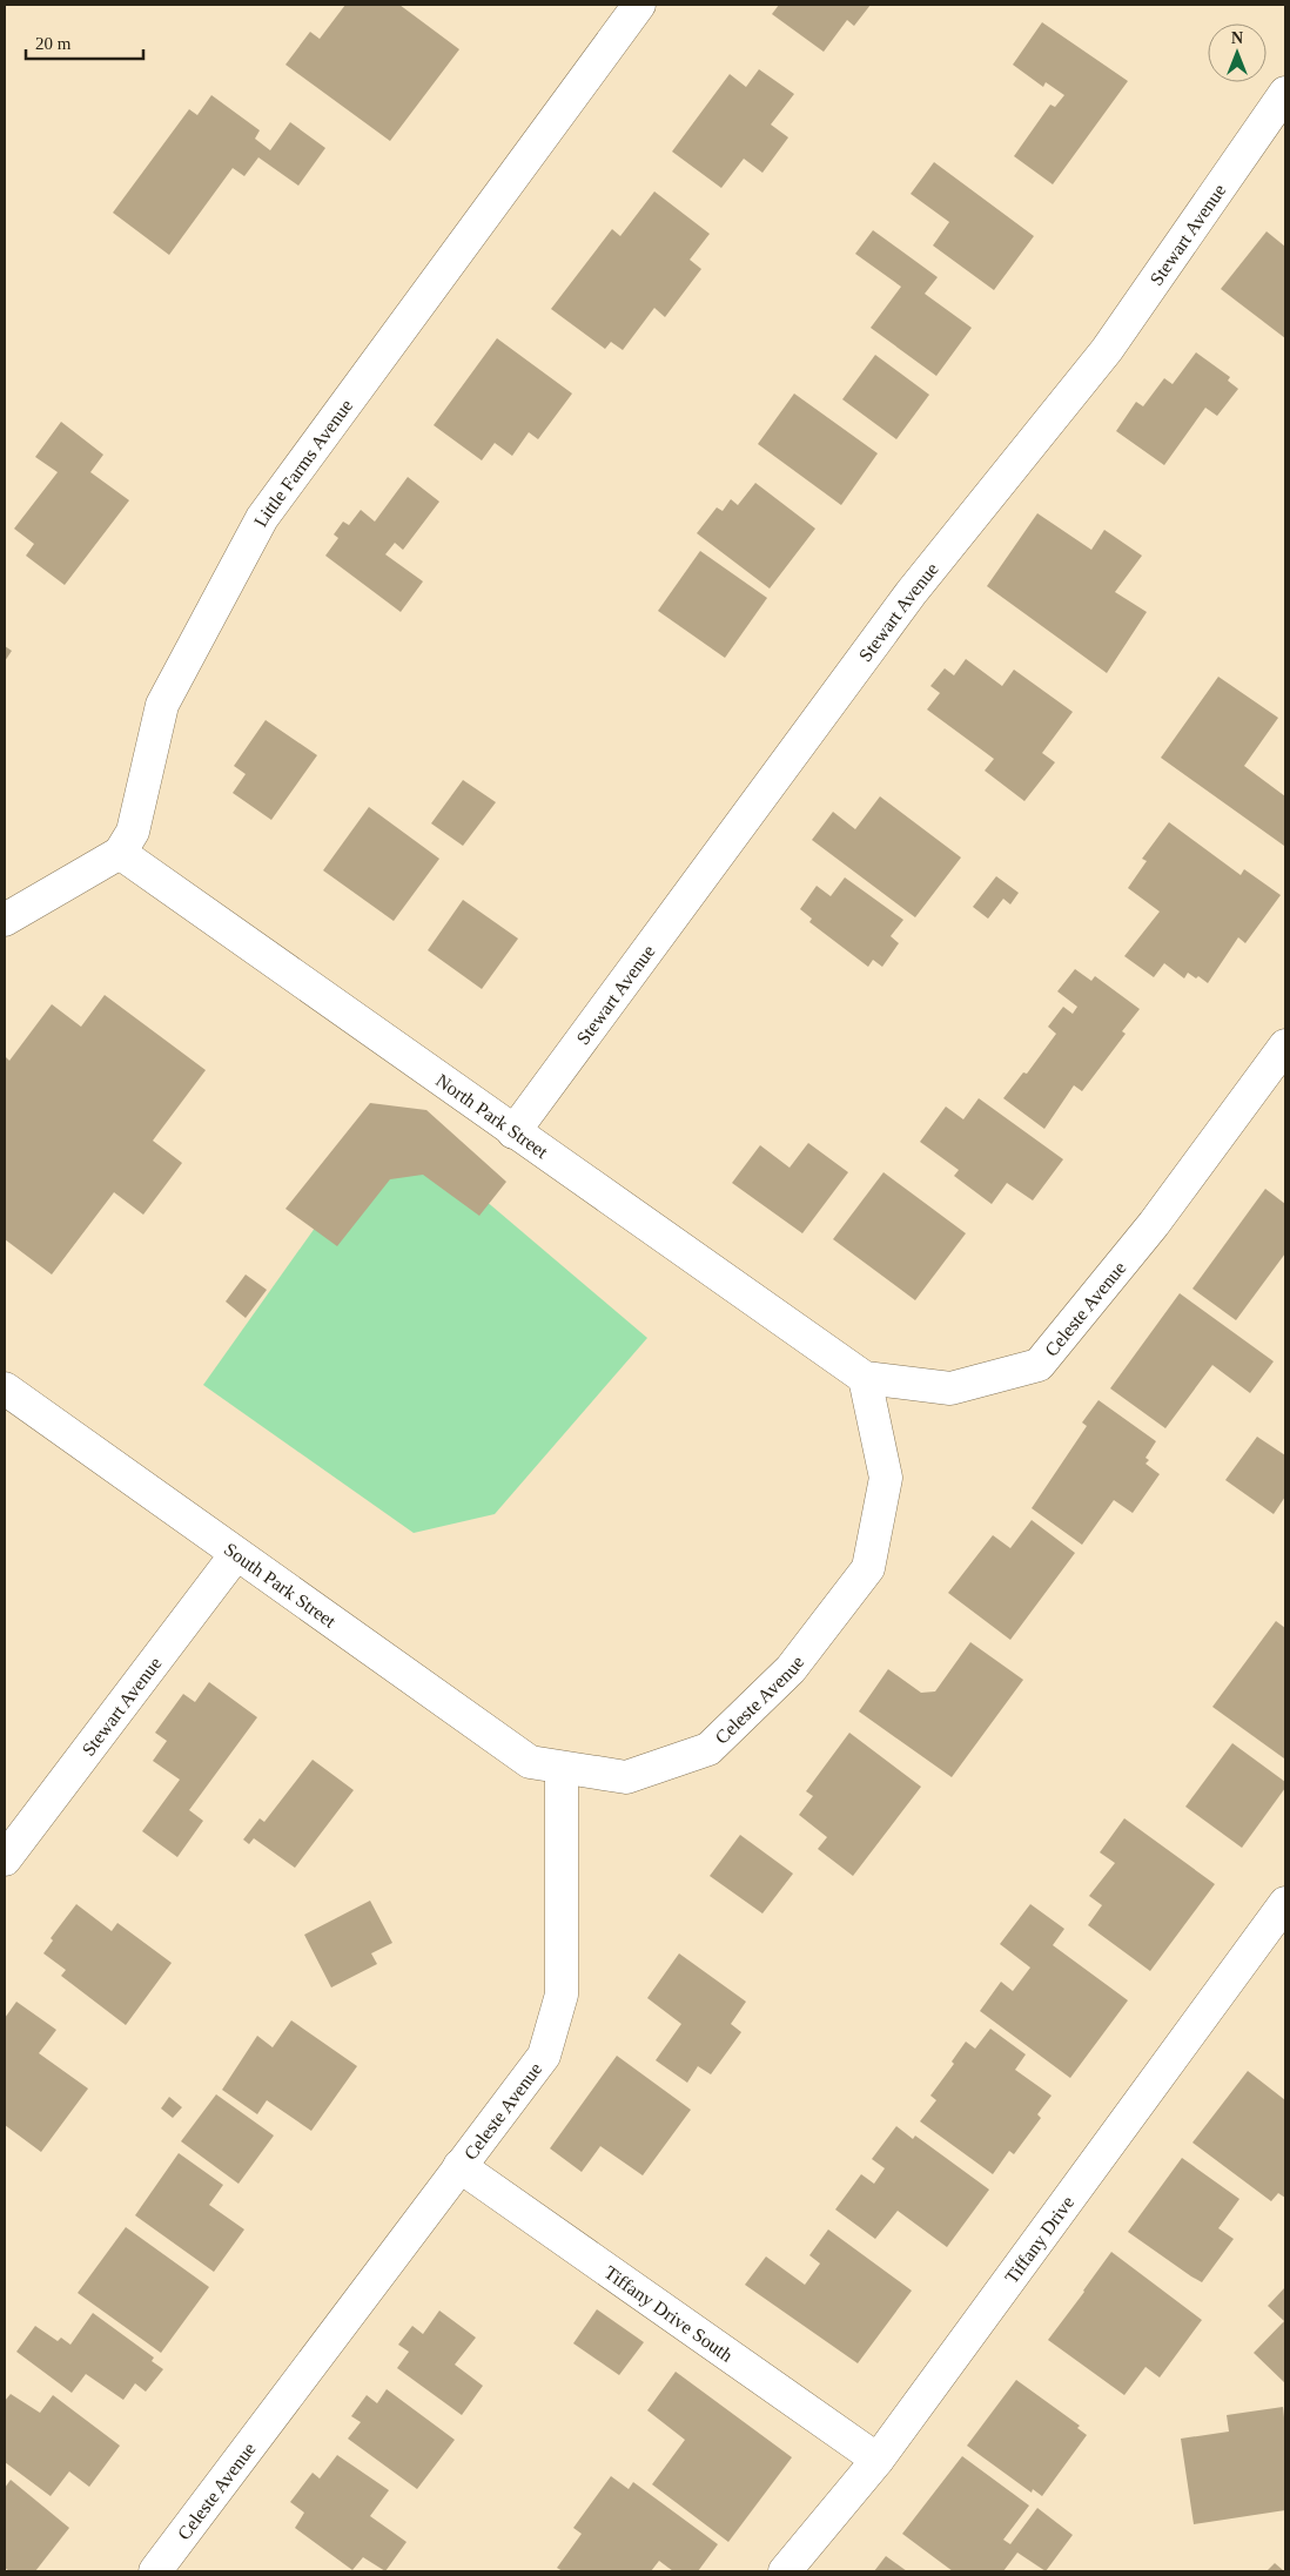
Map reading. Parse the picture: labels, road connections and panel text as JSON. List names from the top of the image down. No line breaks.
{"streets":{"street":["Stewart Avenue","Little Farms Avenue","North Park Street","Celeste Avenue","South Park Street","Tiffany Drive","Tiffany Drive South"]},"crossings":[["Stewart Avenue","North Park Street"],["Stewart Avenue","South Park Street"],["Little Farms Avenue","North Park Street"],["North Park Street","Celeste Avenue"],["Celeste Avenue","South Park Street"],["Celeste Avenue","Tiffany Drive South"],["Tiffany Drive","Tiffany Drive South"]],"scale_bar":"20 m","north":"top"}
